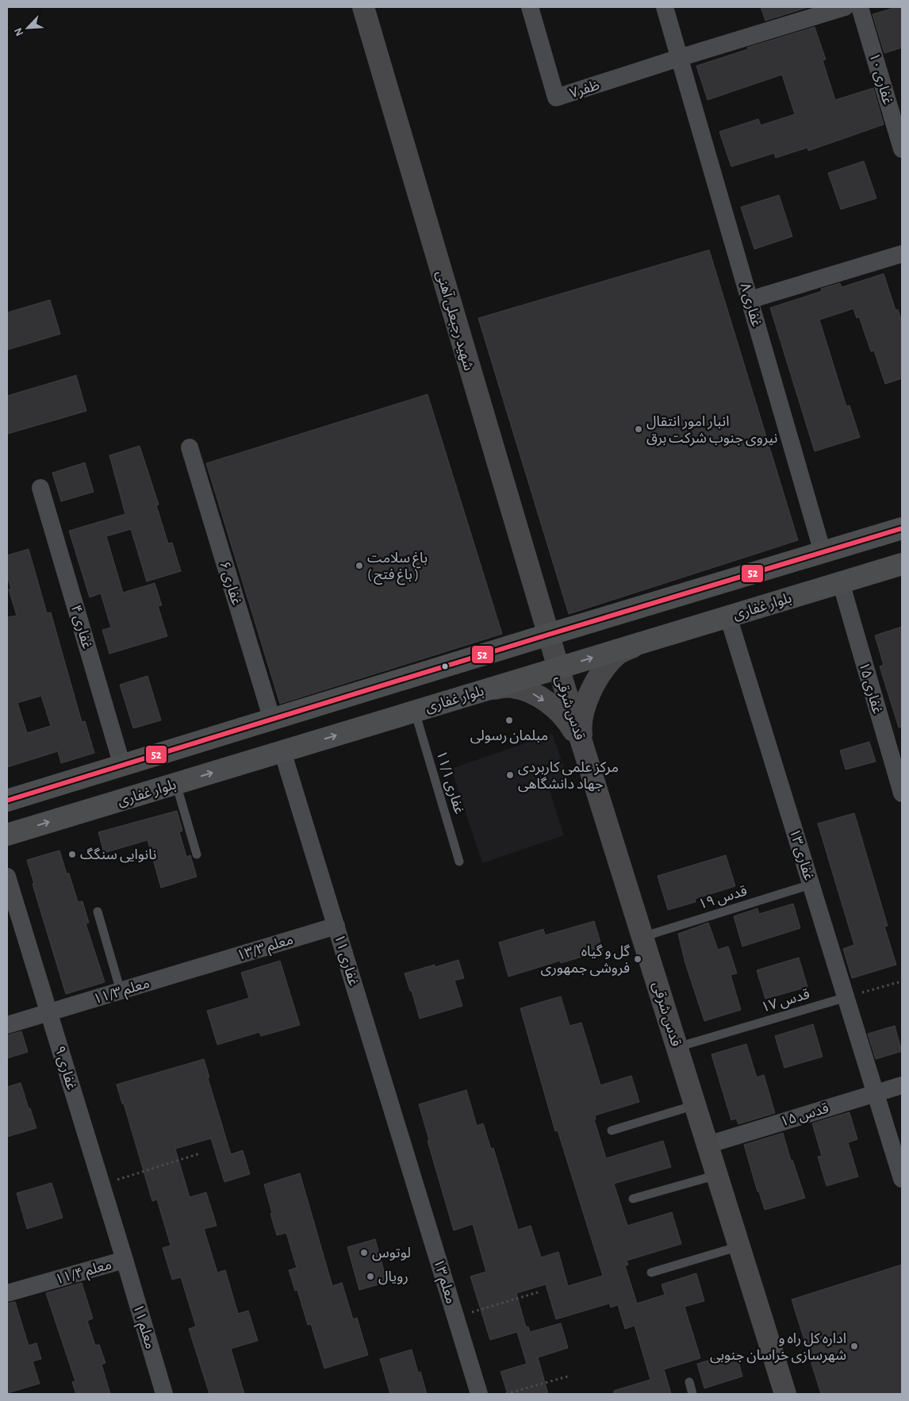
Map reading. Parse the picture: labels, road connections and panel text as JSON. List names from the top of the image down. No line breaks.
{"streets":{"main road":["بلوار غفاری"],"street":["غفاری ۱۰","ظفر۷","غفاری ۸","شهید رجبعلی آهنی","غفاری ۶","غفاری ۴","غفاری ۱۵","قدس شرقی","غفاری ۱۳","معلم ۱۳/۳","غفاری ۱۱","معلم ۱۱/۳","غفاری ۹","قدس ۱۵","معلم ۱۱/۴","معلم ۱۳","معلم ۱۱"],"lane":["غفاری ۱۱/۱","قدس ۱۹","قدس ۱۷"]},"crossings":[["ظفر۷","غفاری ۸"],["شهید رجبعلی آهنی","قدس شرقی"],["بلوار غفاری","غفاری ۱۵"],["بلوار غفاری","قدس شرقی"],["بلوار غفاری","غفاری ۱۱/۱"],["بلوار غفاری","غفاری ۱۳"],["بلوار غفاری","غفاری ۱۱"],["قدس شرقی","قدس ۱۹"],["قدس شرقی","قدس ۱۷"],["قدس شرقی","قدس ۱۵"],["غفاری ۱۳","قدس ۱۹"],["غفاری ۱۳","قدس ۱۷"],["غفاری ۱۳","قدس ۱۵"],["معلم ۱۳/۳","غفاری ۱۱"],["معلم ۱۳/۳","معلم ۱۱/۳"],["غفاری ۱۱","معلم ۱۳"],["معلم ۱۱/۳","غفاری ۹"],["غفاری ۹","معلم ۱۱/۴"],["غفاری ۹","معلم ۱۱"],["معلم ۱۱/۴","معلم ۱۱"]],"places":["انبار امور انتقال نیروی جنوب شرکت برق","باغ سلامت ( باغ فتح )","مبلمان رسولی","مرکز علمی کاربردی جهاد دانشگاهی","نانوایی سنگگ","گل و گیاه فروشی جمهوری","لوتوس","رویال","اداره کل راه و شهرسازی خراسان جنوبی"],"lines":["transit line 52"],"north":"bottom left"}
